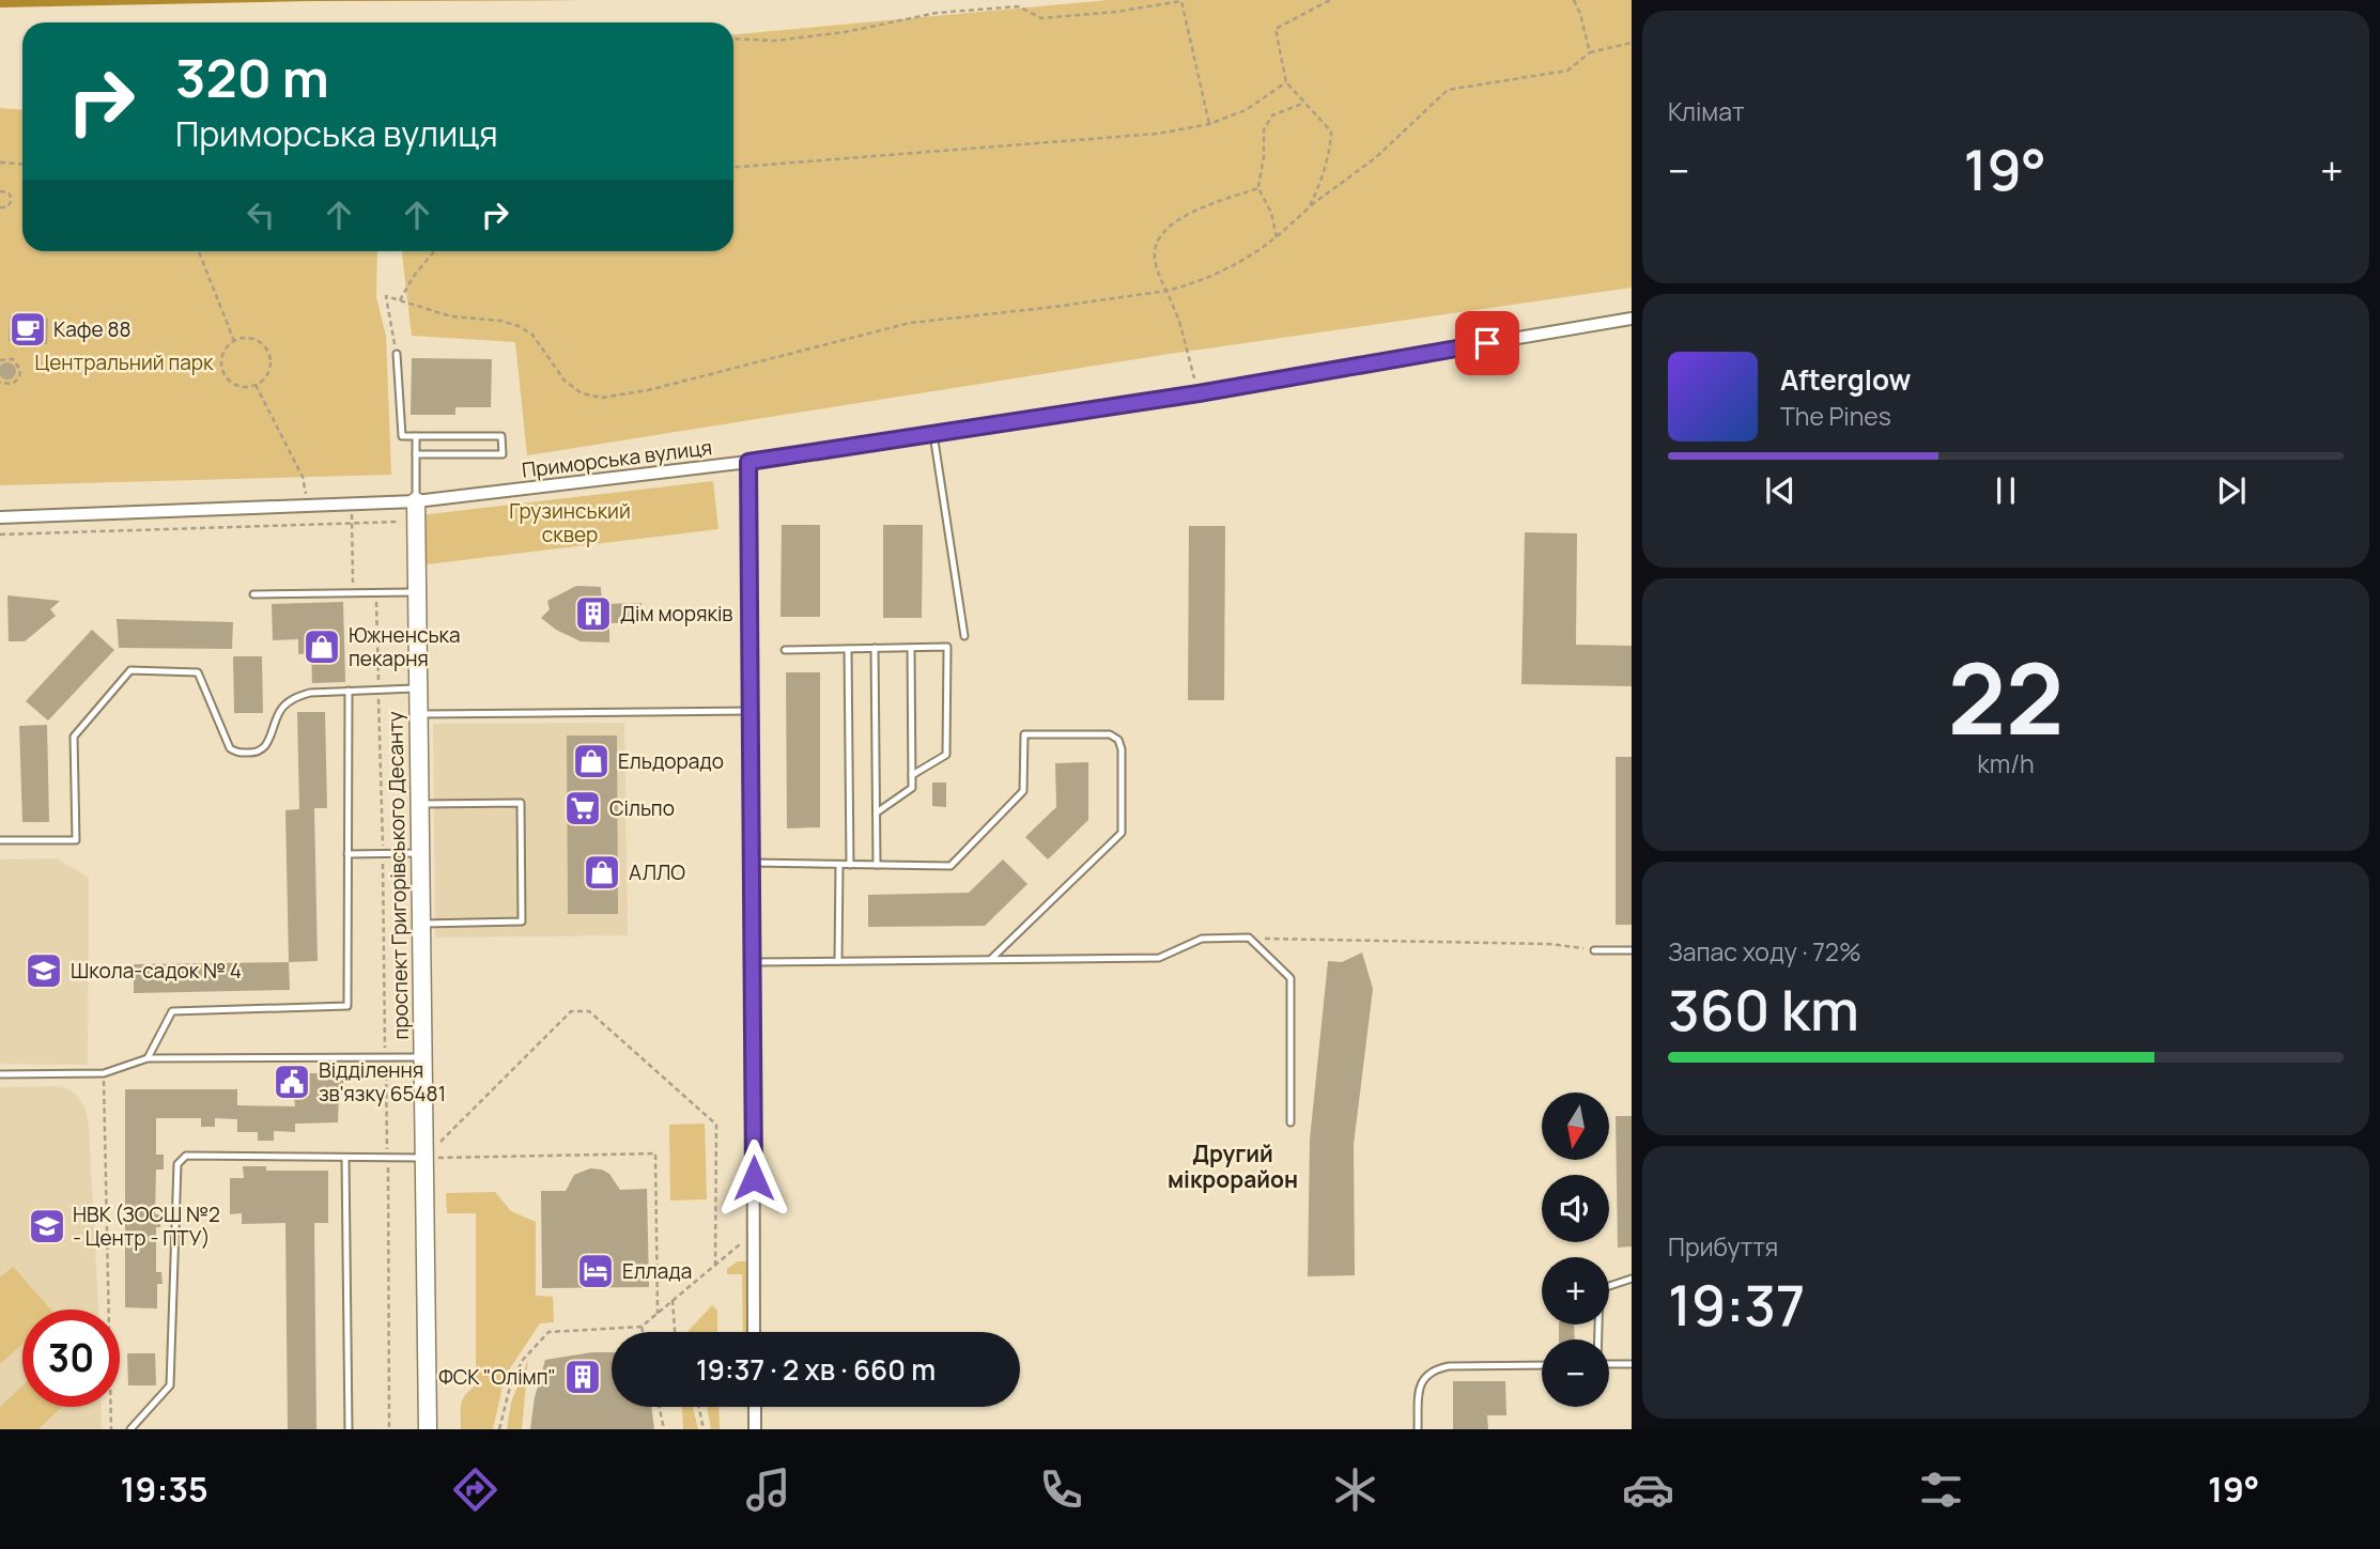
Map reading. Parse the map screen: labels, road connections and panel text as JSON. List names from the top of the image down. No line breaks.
{"streets":{"street":["Приморська вулиця","проспект Григорівського Десанту"]},"crossings":[["Приморська вулиця","проспект Григорівського Десанту"]],"districts":["Другий мікрорайон"],"parks":["Центральний парк","Грузинський сквер"],"places":{"cafe":["Кафе 88"],"building":["Дім моряків","ФСК \"Олімп\""],"shop":["Южненська пекарня","Ельдорадо","АЛЛО"],"supermarket":["Сільпо"],"school or university":["Школа-садок № 4","НВК (ЗОСШ №2 - Центр - ПТУ)"],"public building":["Відділення зв'язку 65481"],"hotel":["Еллада"]},"north":"bottom","page":{"tile":["Клімат",["22","km/h"],["Запас ходу · 72%","360 km"],["Прибуття","19:37"]],"turn":["320 m","Приморська вулиця"],"heat":["−","19°","+"],"song":["Afterglow","The Pines"],"map_buttons":["+","−"],"limit":"30","trip":"19:37 · 2 хв · 660 m","tabs":["19:35","19°"]}}
